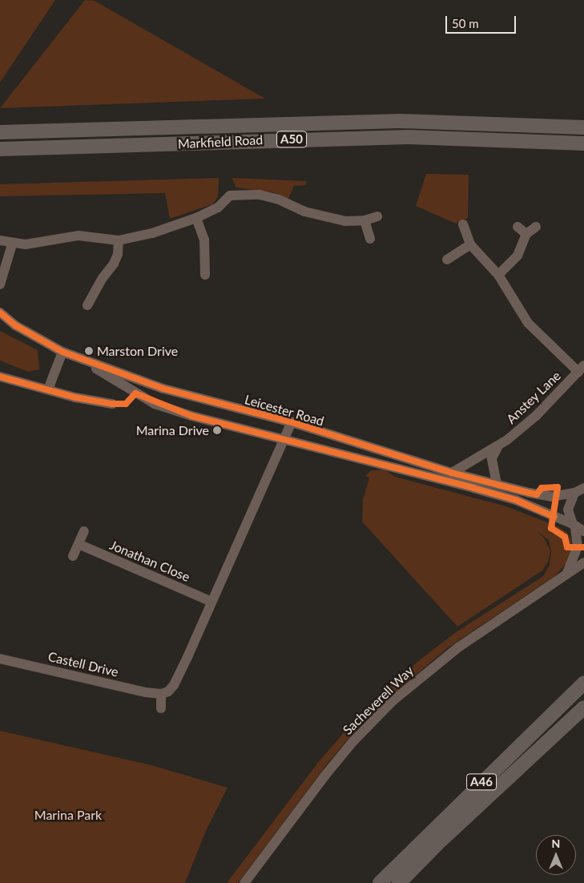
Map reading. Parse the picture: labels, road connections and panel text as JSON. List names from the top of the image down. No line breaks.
{"streets":{"highway":["A50","Markfield Road","A46"],"street":["Anstey Lane","Leicester Road","Jonathan Close","Castell Drive","Sacheverell Way"]},"crossings":[["Anstey Lane","Leicester Road"]],"parks":["Marina Park"],"places":["Marston Drive","Marina Drive"],"scale_bar":"50 m","north":"top"}
